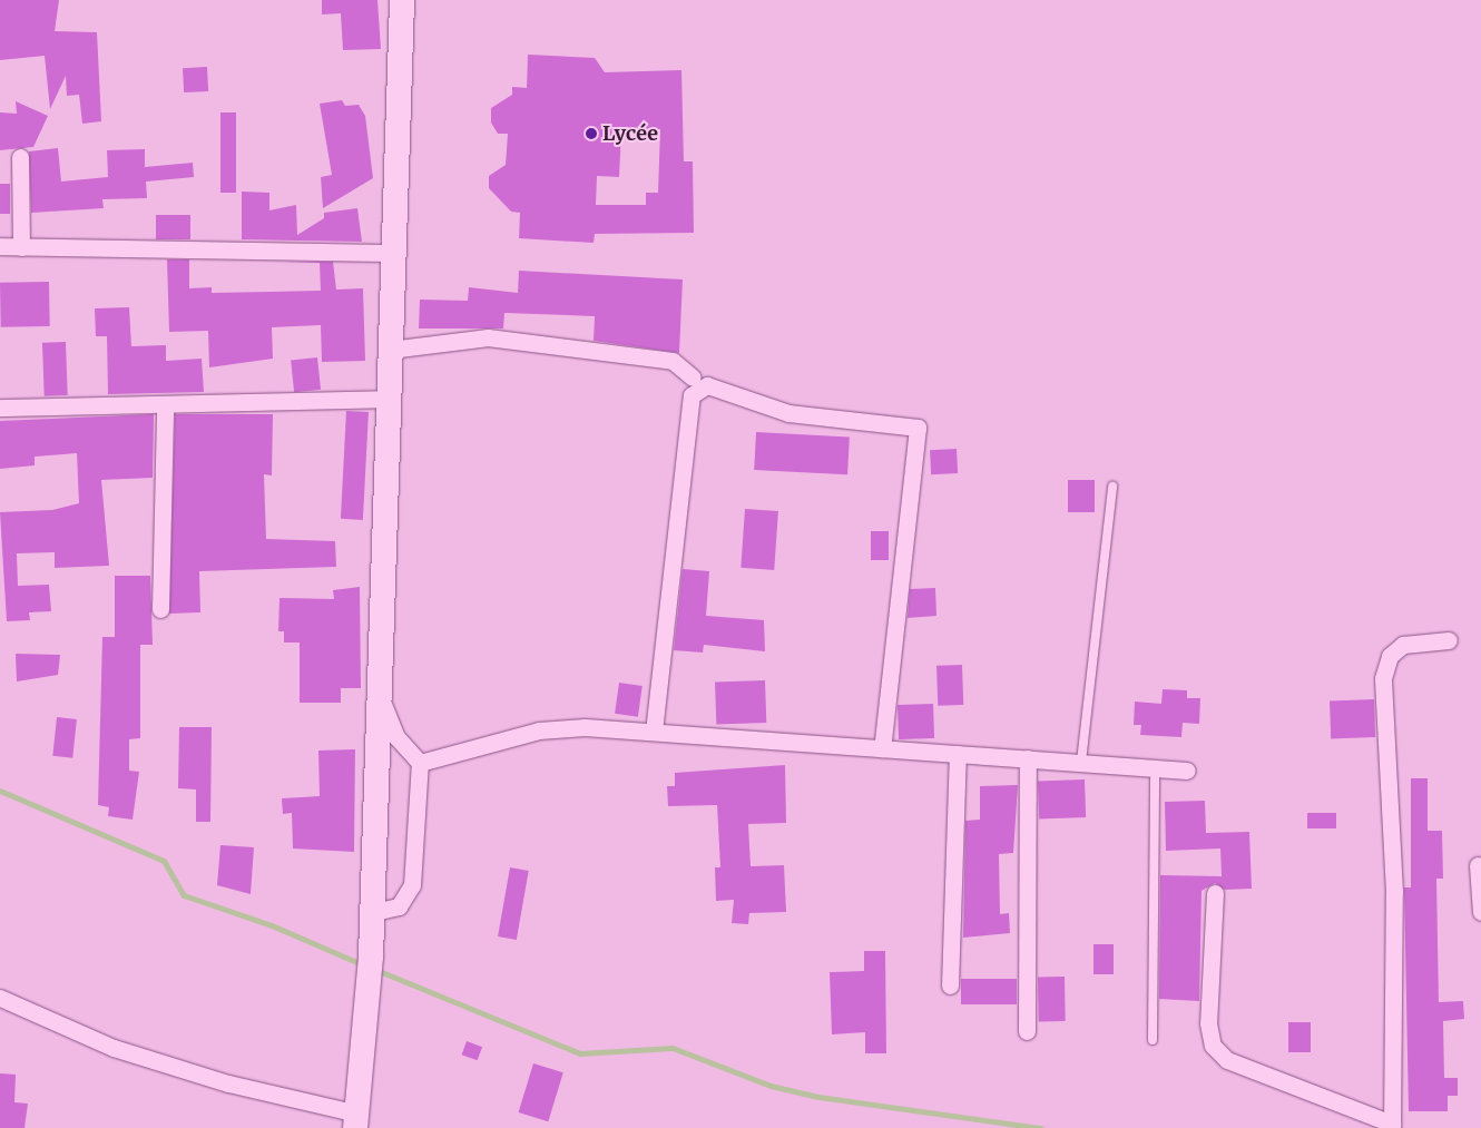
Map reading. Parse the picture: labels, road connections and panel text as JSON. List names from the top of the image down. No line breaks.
{"places":["Lycée"]}
